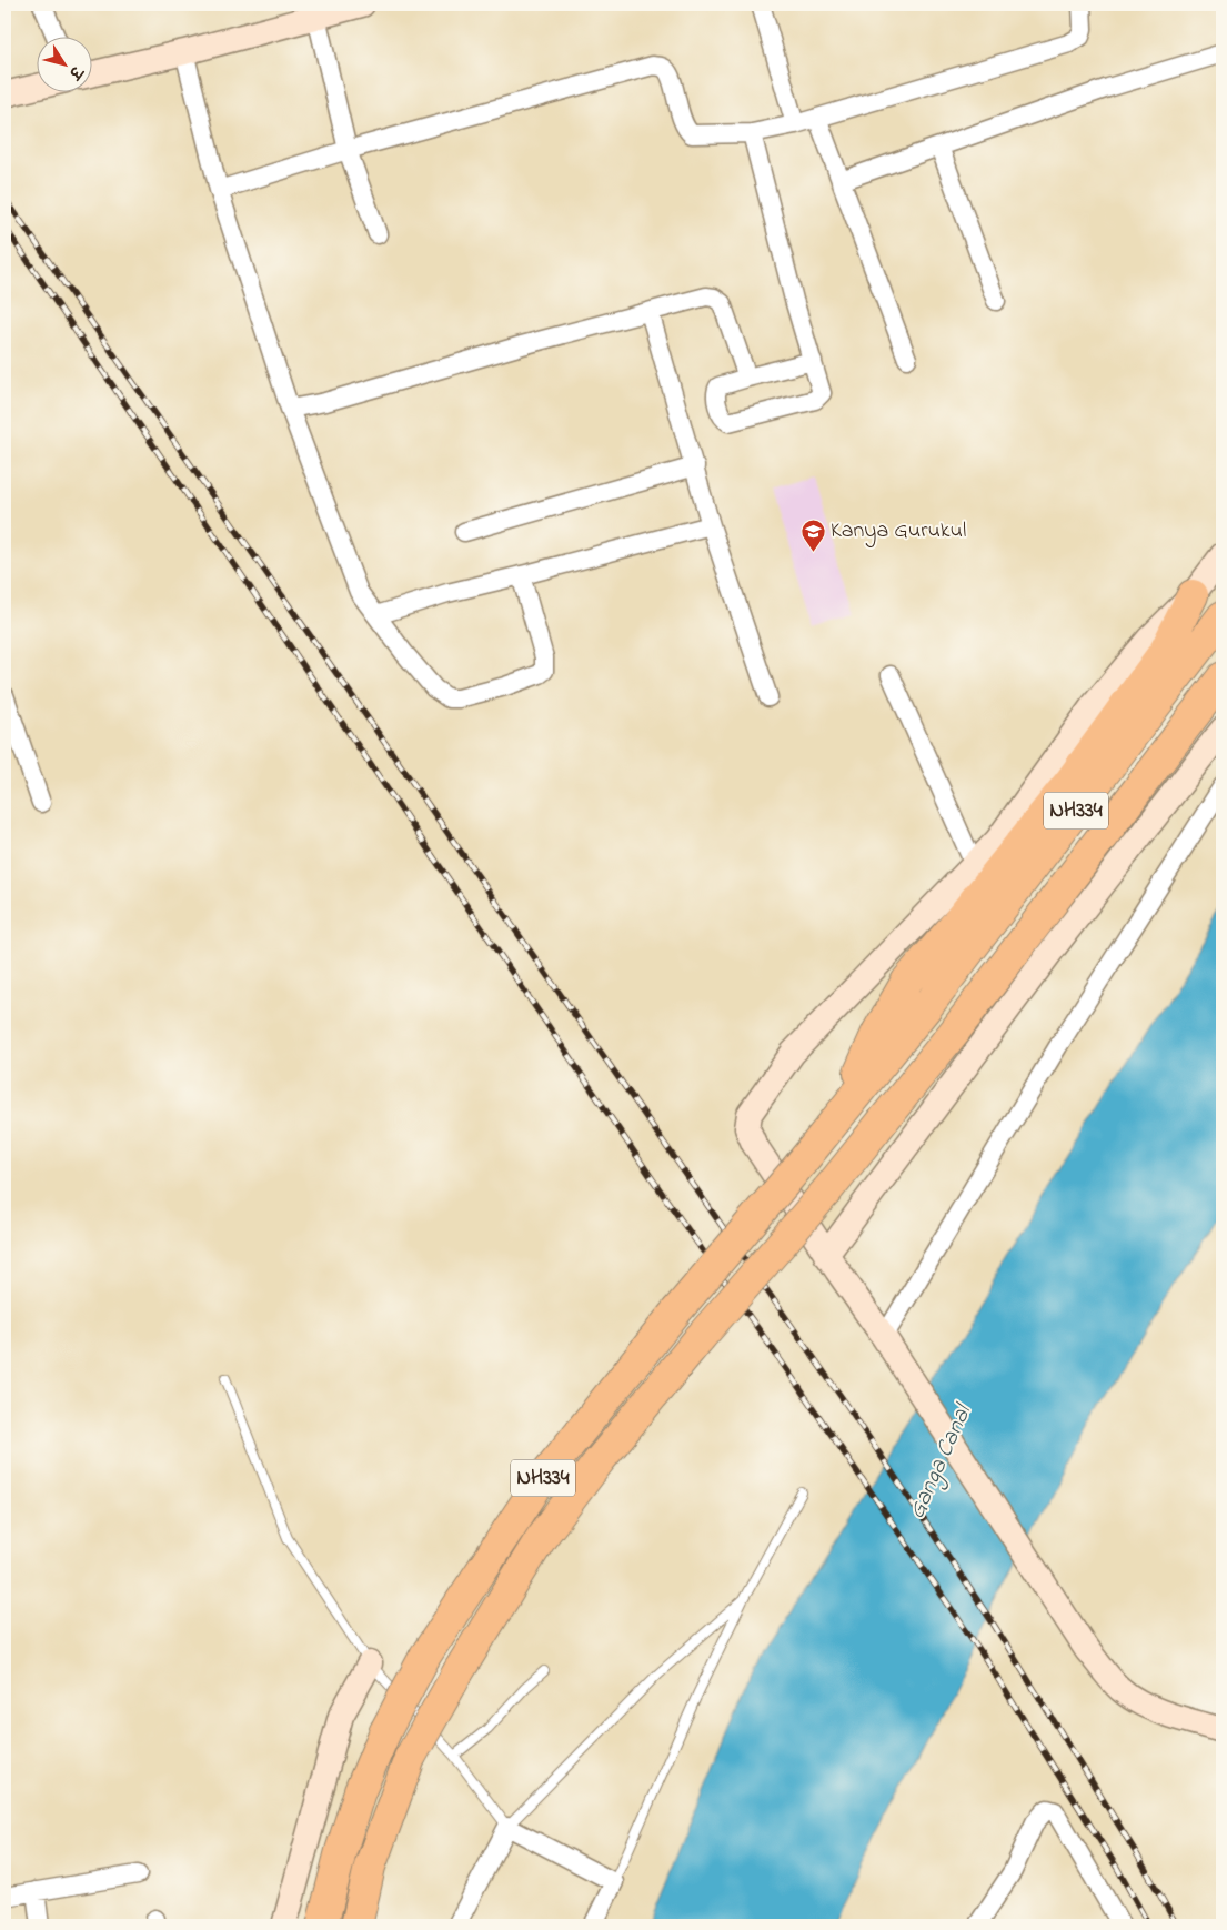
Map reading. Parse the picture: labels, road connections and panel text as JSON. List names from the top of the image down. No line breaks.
{"streets":{"highway":["NH334"]},"water":["Ganga Canal"],"places":{"school or university":["Kanya Gurukul"]},"north":"bottom right"}
